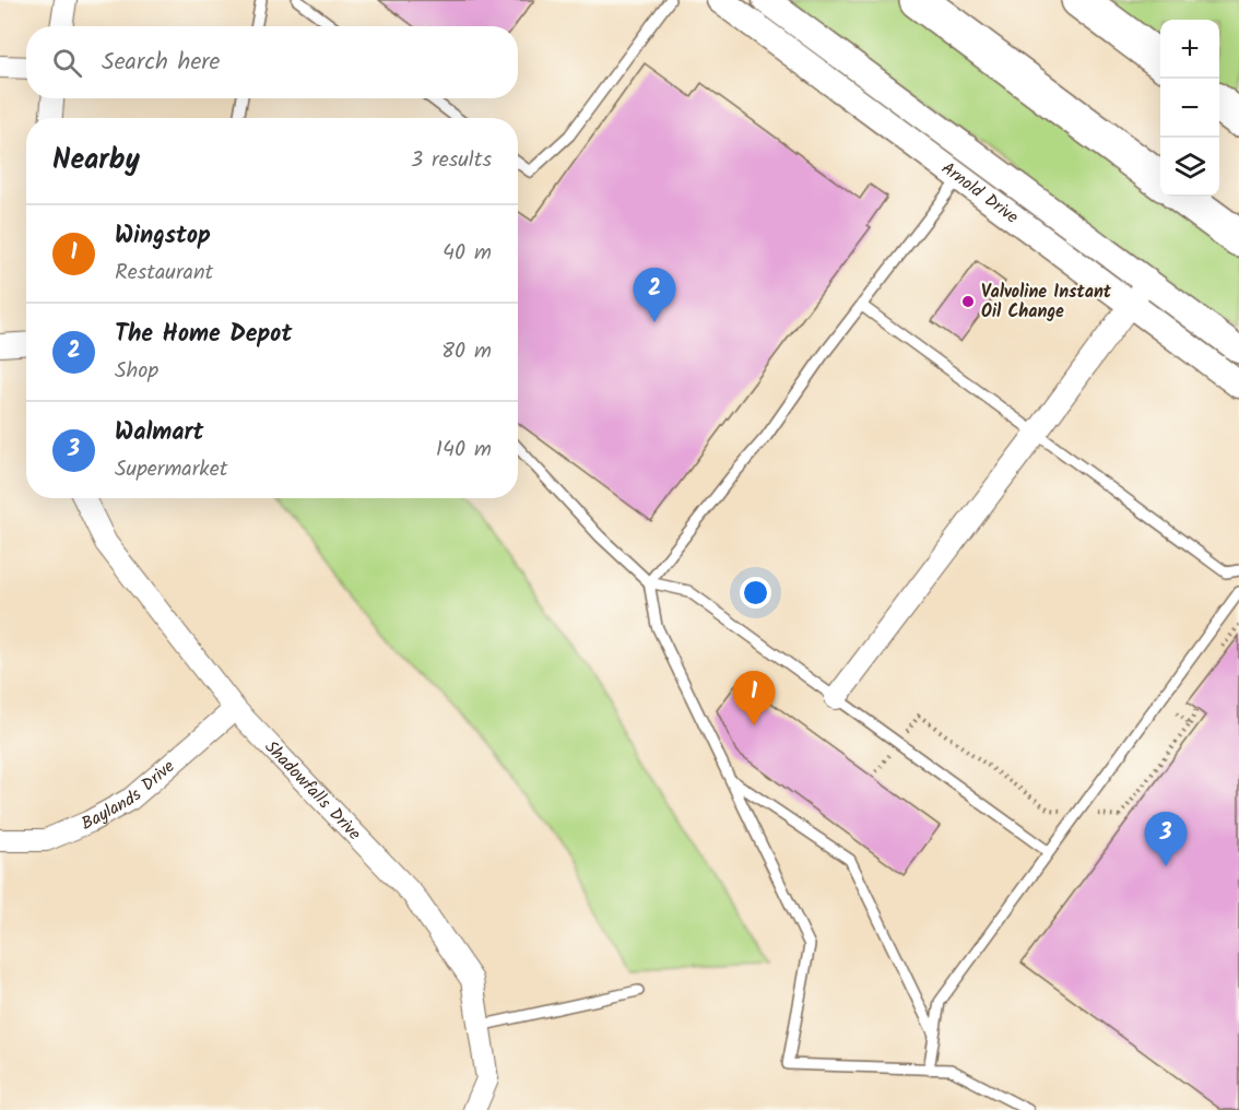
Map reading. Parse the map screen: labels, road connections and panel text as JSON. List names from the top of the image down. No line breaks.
{"streets":{"street":["Arnold Drive","Shadowfalls Drive","Baylands Drive"]},"crossings":[["Shadowfalls Drive","Baylands Drive"]],"places":["Valvoline Instant Oil Change"],"page":{"map_buttons":["+","−"],"search":"Search here","heading":["Nearby","3 results"],"list":[{"mark":"1","name":"Wingstop","note":"Restaurant","value":"40 m"},{"mark":"2","name":"The Home Depot","note":"Shop","value":"80 m"},{"mark":"3","name":"Walmart","note":"Supermarket","value":"140 m"}],"pins":["2","1","3"]}}
